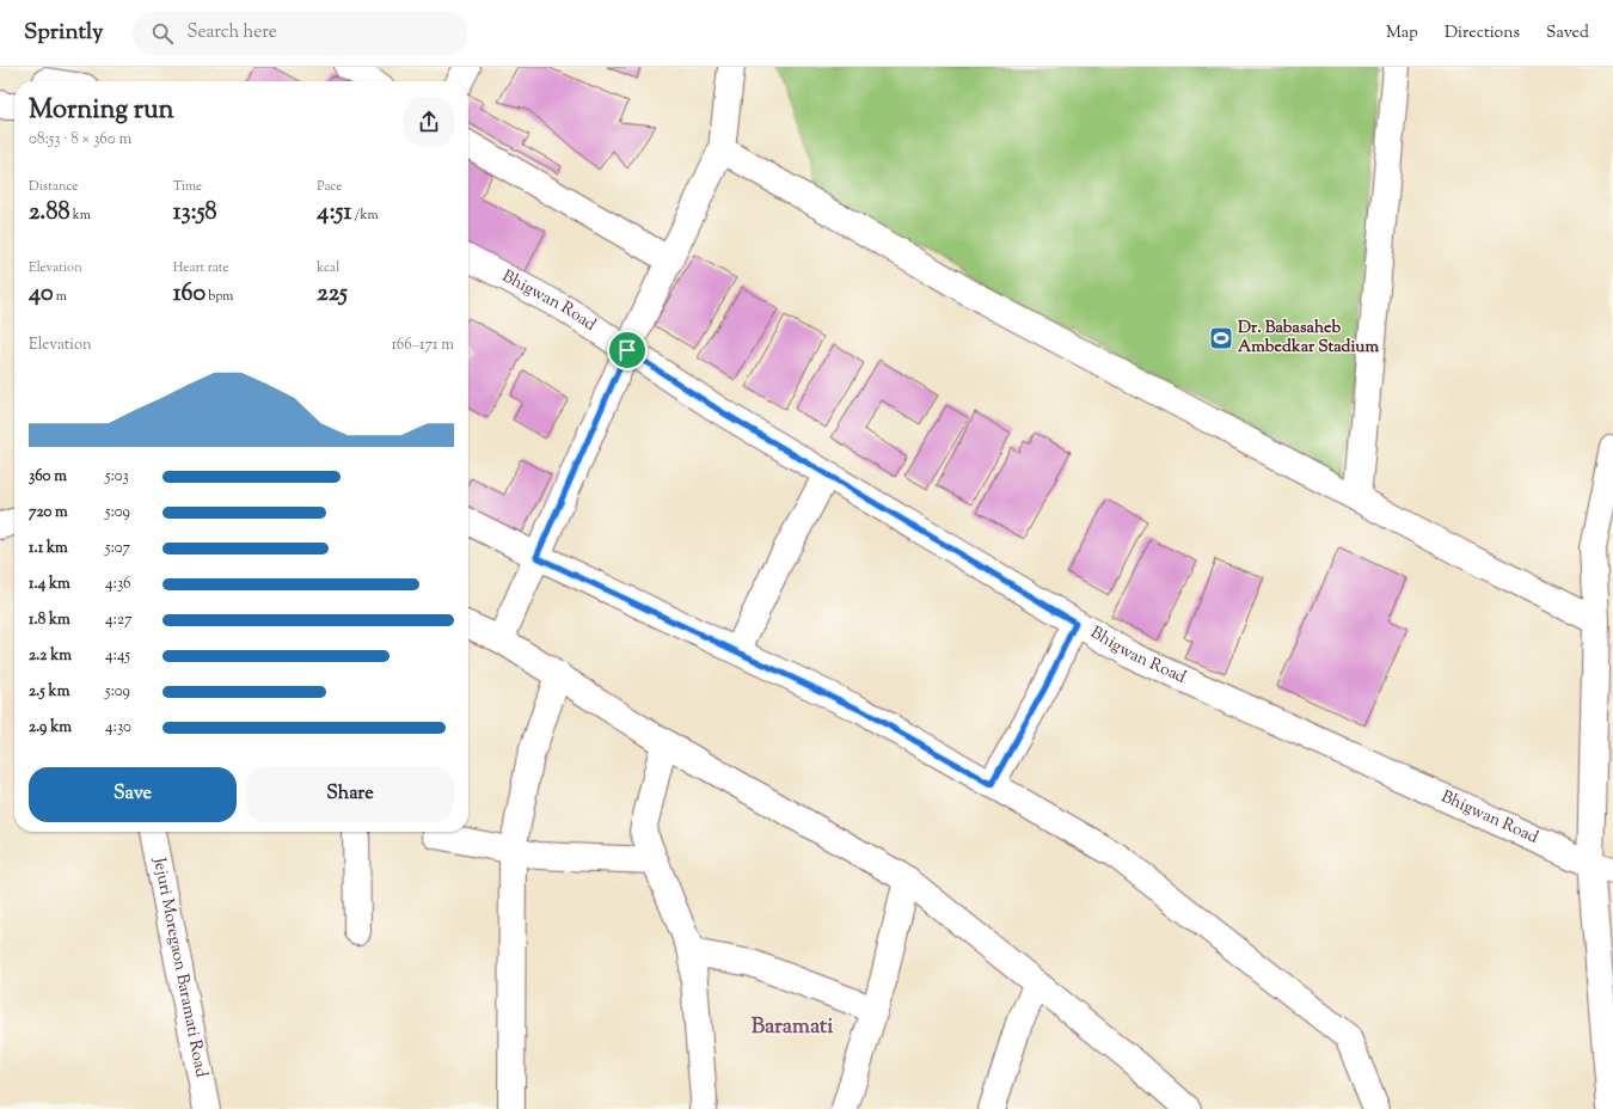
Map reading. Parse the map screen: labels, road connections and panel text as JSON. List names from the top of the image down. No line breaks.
{"streets":{"street":["Bhigwan Road","Jejuri Moregaon Baramati Road"]},"districts":["Baramati"],"places":{"sports":["Dr. Babasaheb Ambedkar Stadium"]},"page":{"header":"Sprintly","search":"Search here","nav":["Map","Directions","Saved"],"heading":["Morning run","08:53 · 8 × 360 m"],"stats":[["Distance","2.88 km"],["Time","13:58"],["Pace","4:51 /km"],["Elevation","40 m"],["Heart rate","160 bpm"],["kcal","225"]],"chart":["Elevation","166–171 m"],"list":[{"name":"360 m","note":"5:03"},{"name":"720 m","note":"5:09"},{"name":"1.1 km","note":"5:07"},{"name":"1.4 km","note":"4:36"},{"name":"1.8 km","note":"4:27"},{"name":"2.2 km","note":"4:45"},{"name":"2.5 km","note":"5:09"},{"name":"2.9 km","note":"4:30"}],"buttons":["Save","Share"]}}
